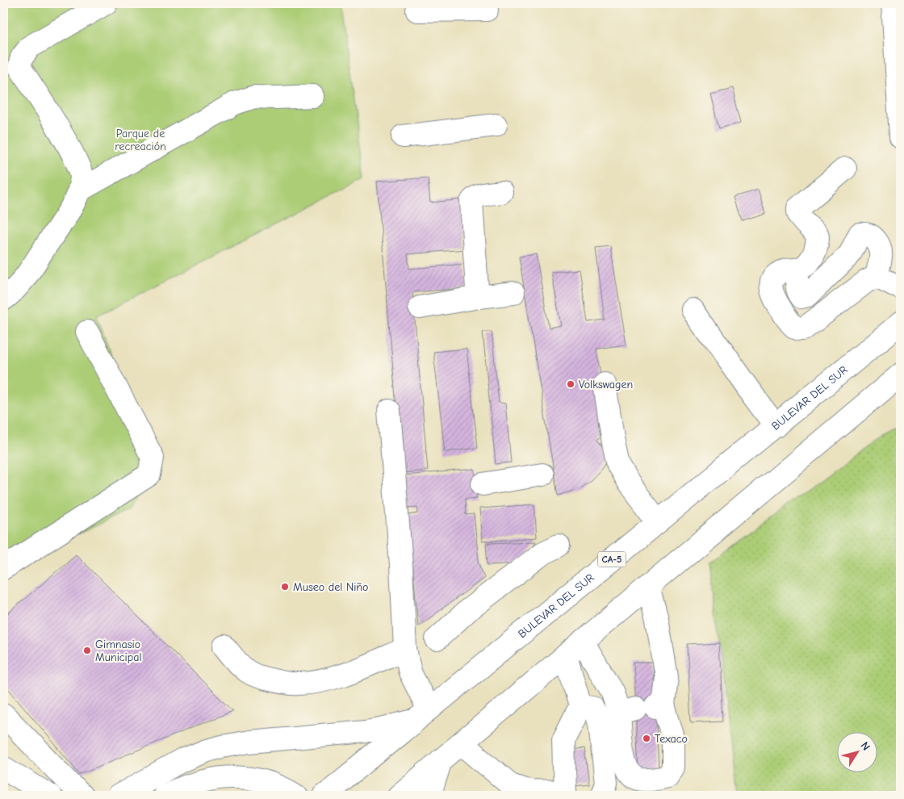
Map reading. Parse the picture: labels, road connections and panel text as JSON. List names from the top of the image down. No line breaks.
{"streets":{"main road":["BULEVAR DEL SUR","CA-5"]},"parks":["Parque de recreación"],"places":["Volkswagen","Museo del Niño","Gimnasio Municipal","Texaco"],"north":"top right"}
